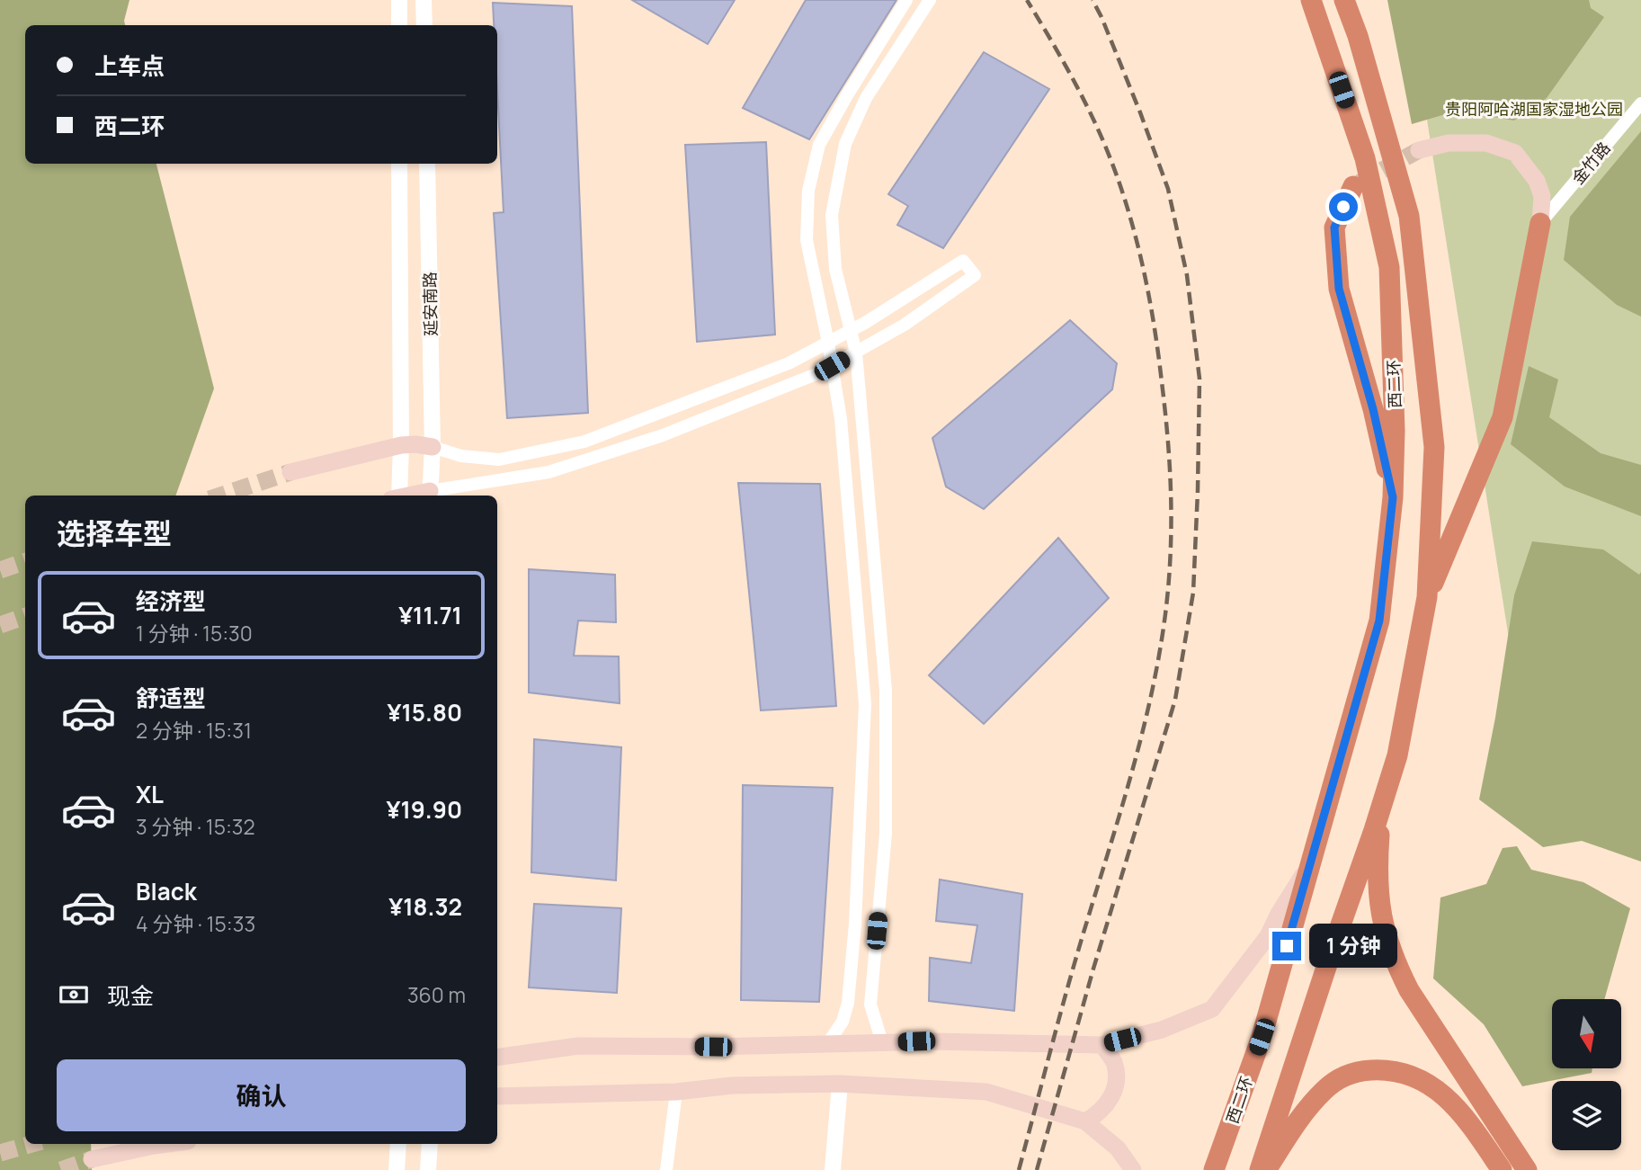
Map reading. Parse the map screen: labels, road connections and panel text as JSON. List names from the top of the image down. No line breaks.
{"streets":{"highway":["西二环"],"street":["金竹路","延安南路"]},"parks":["贵阳阿哈湖国家湿地公园"],"north":"bottom","page":{"banner":["上车点","西二环"],"heading":"选择车型","list":[{"name":"经济型","note":"1 分钟 · 15:30","value":"¥11.71"},{"name":"舒适型","note":"2 分钟 · 15:31","value":"¥15.80"},{"name":"XL","note":"3 分钟 · 15:32","value":"¥19.90"},{"name":"Black","note":"4 分钟 · 15:33","value":"¥18.32"}],"bubble":"1 分钟","pay":["现金","360 m"],"buttons":"确认"}}
